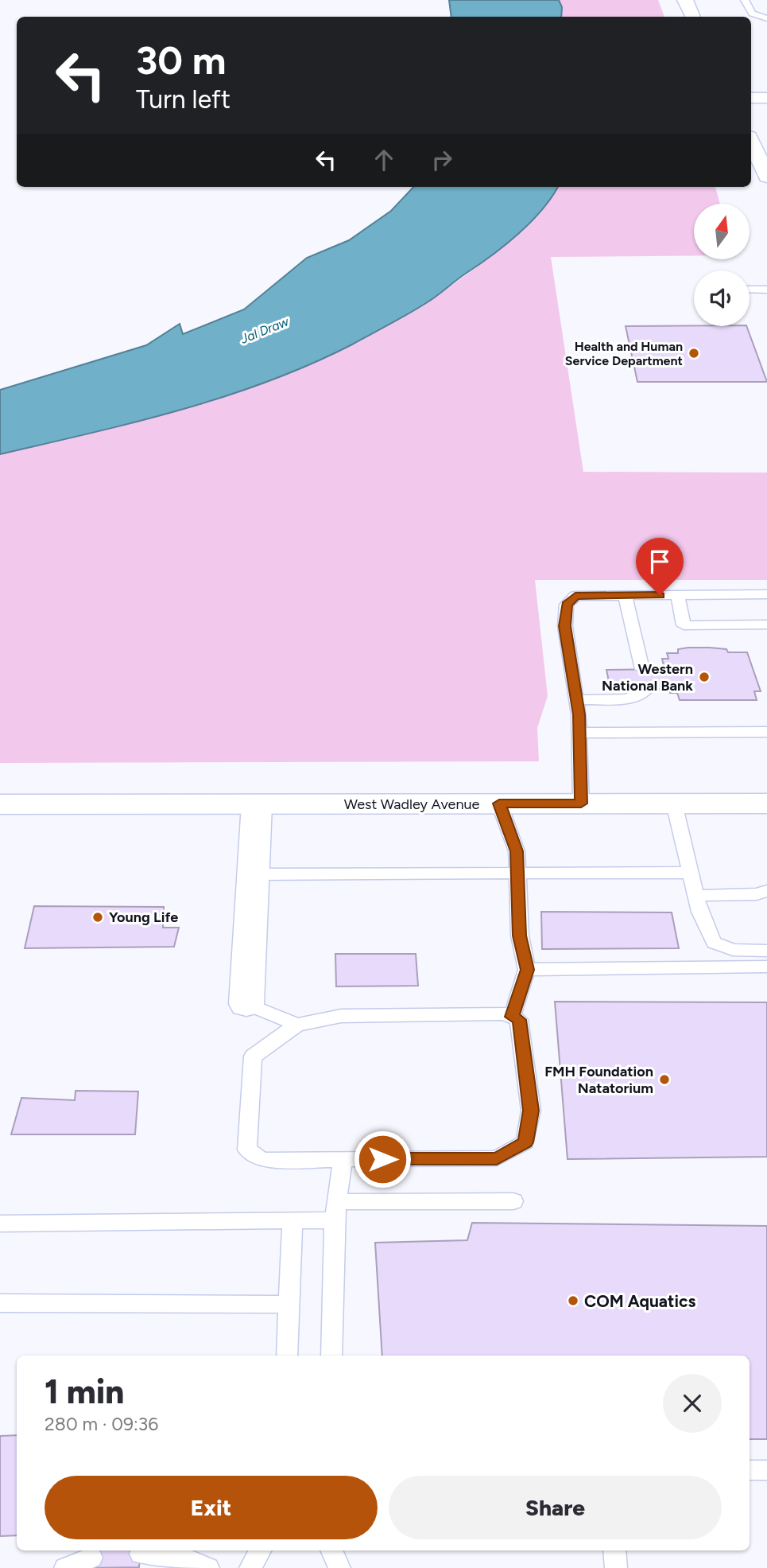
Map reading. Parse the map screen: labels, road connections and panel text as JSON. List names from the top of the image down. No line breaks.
{"streets":{"main road":["West Wadley Avenue"]},"water":["Jal Draw"],"places":["Health and Human Service Department","Western National Bank","Young Life","FMH Foundation Natatorium","COM Aquatics"],"north":"top","page":{"turn":["30 m","Turn left"],"heading":["1 min","280 m · 09:36"],"buttons":["Exit","Share"]}}
